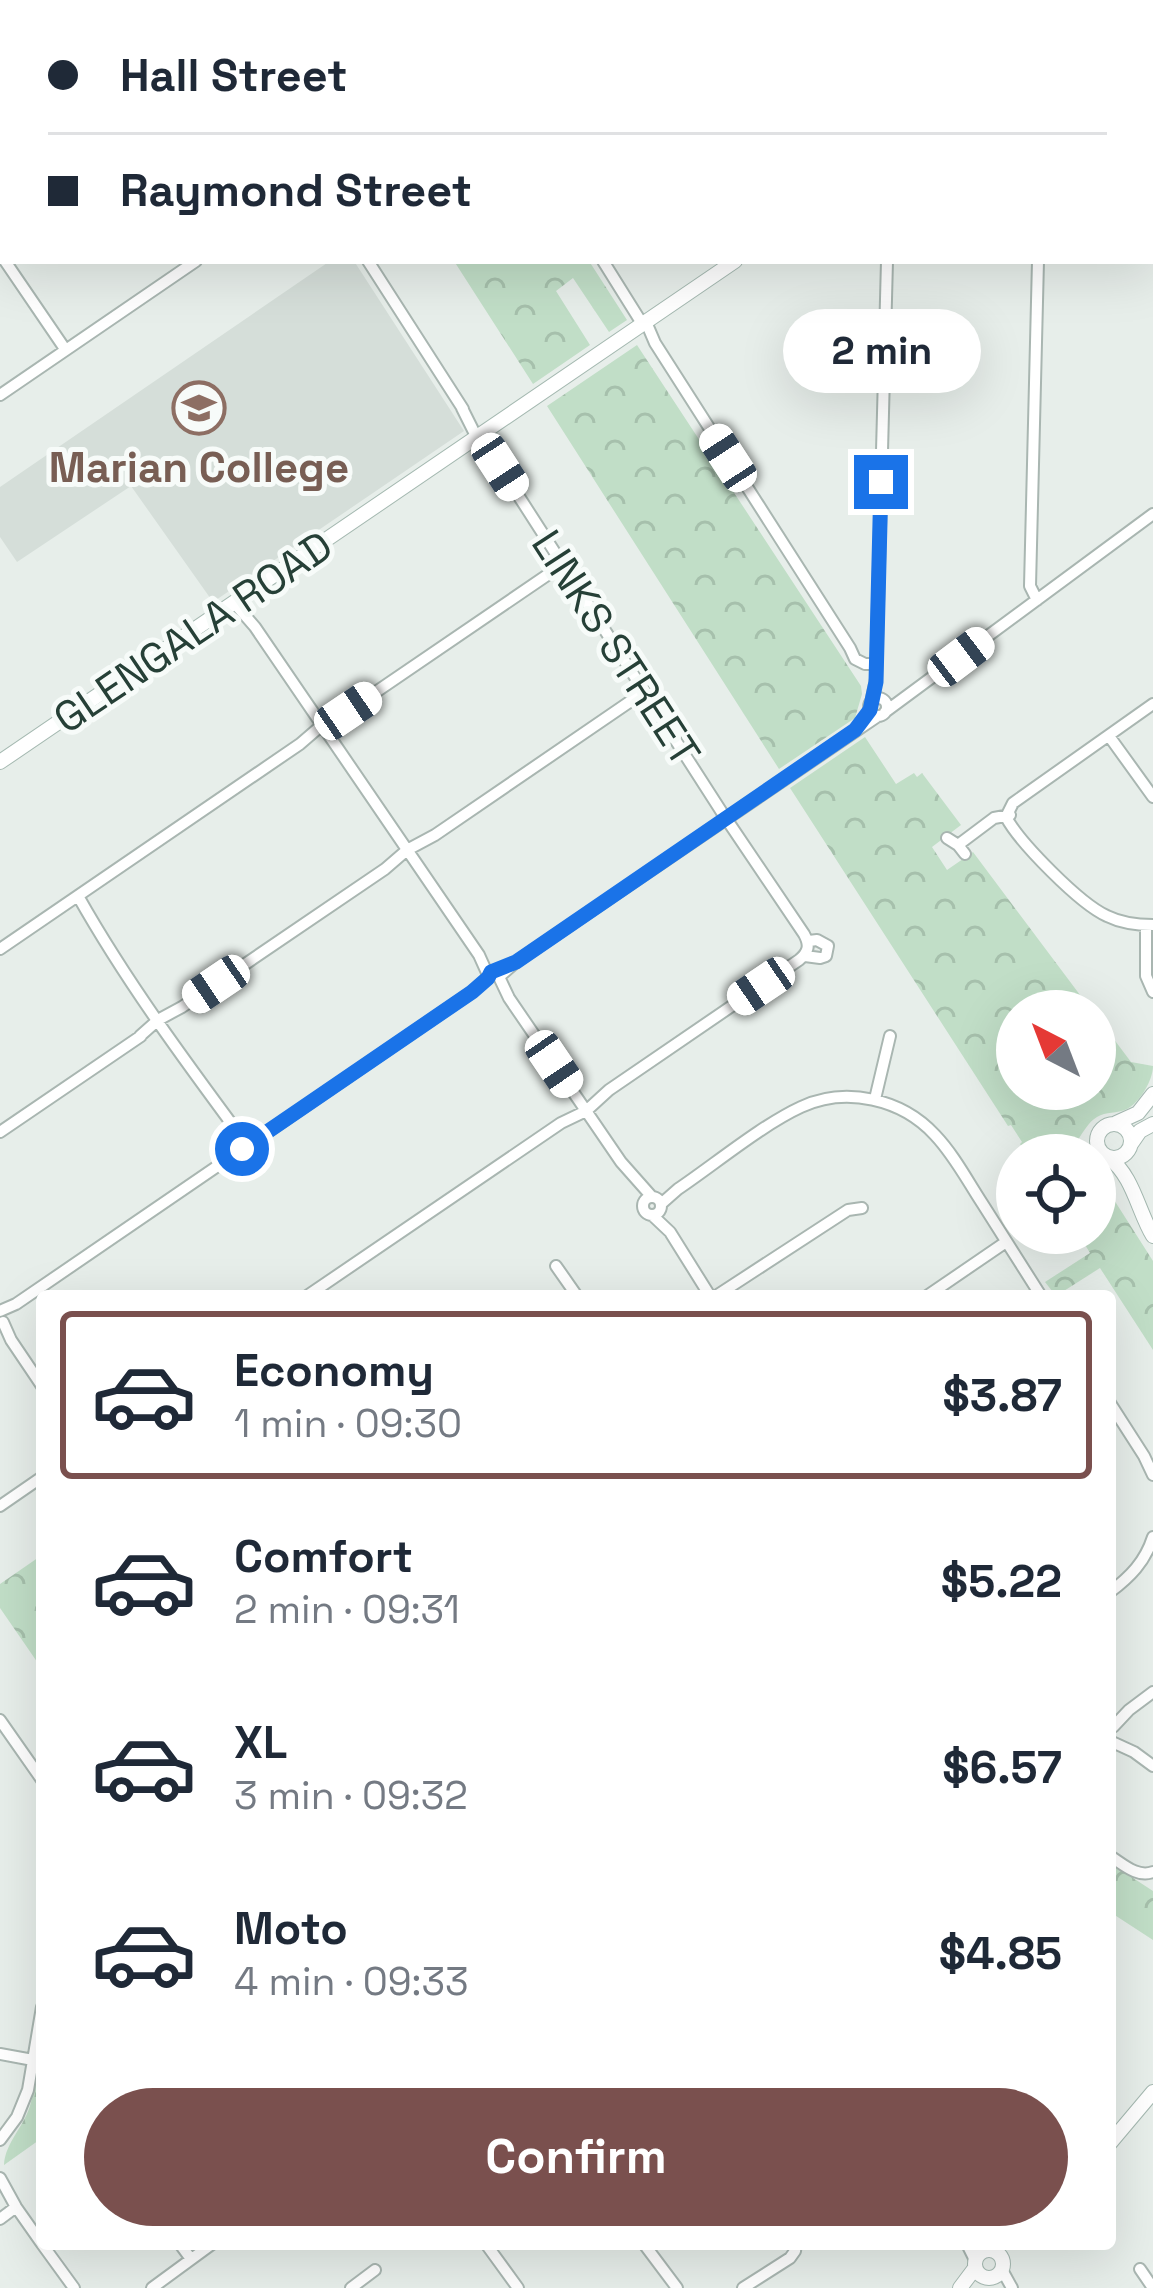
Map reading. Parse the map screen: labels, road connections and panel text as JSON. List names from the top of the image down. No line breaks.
{"streets":{"street":["GLENGALA ROAD","LINKS STREET"]},"crossings":[["GLENGALA ROAD","LINKS STREET"]],"places":{"school or university":["Marian College"]},"north":"top left","page":{"banner":["Hall Street","Raymond Street"],"bubble":"2 min","list":[{"name":"Economy","note":"1 min · 09:30","value":"$3.87"},{"name":"Comfort","note":"2 min · 09:31","value":"$5.22"},{"name":"XL","note":"3 min · 09:32","value":"$6.57"},{"name":"Moto","note":"4 min · 09:33","value":"$4.85"}],"buttons":"Confirm"}}
